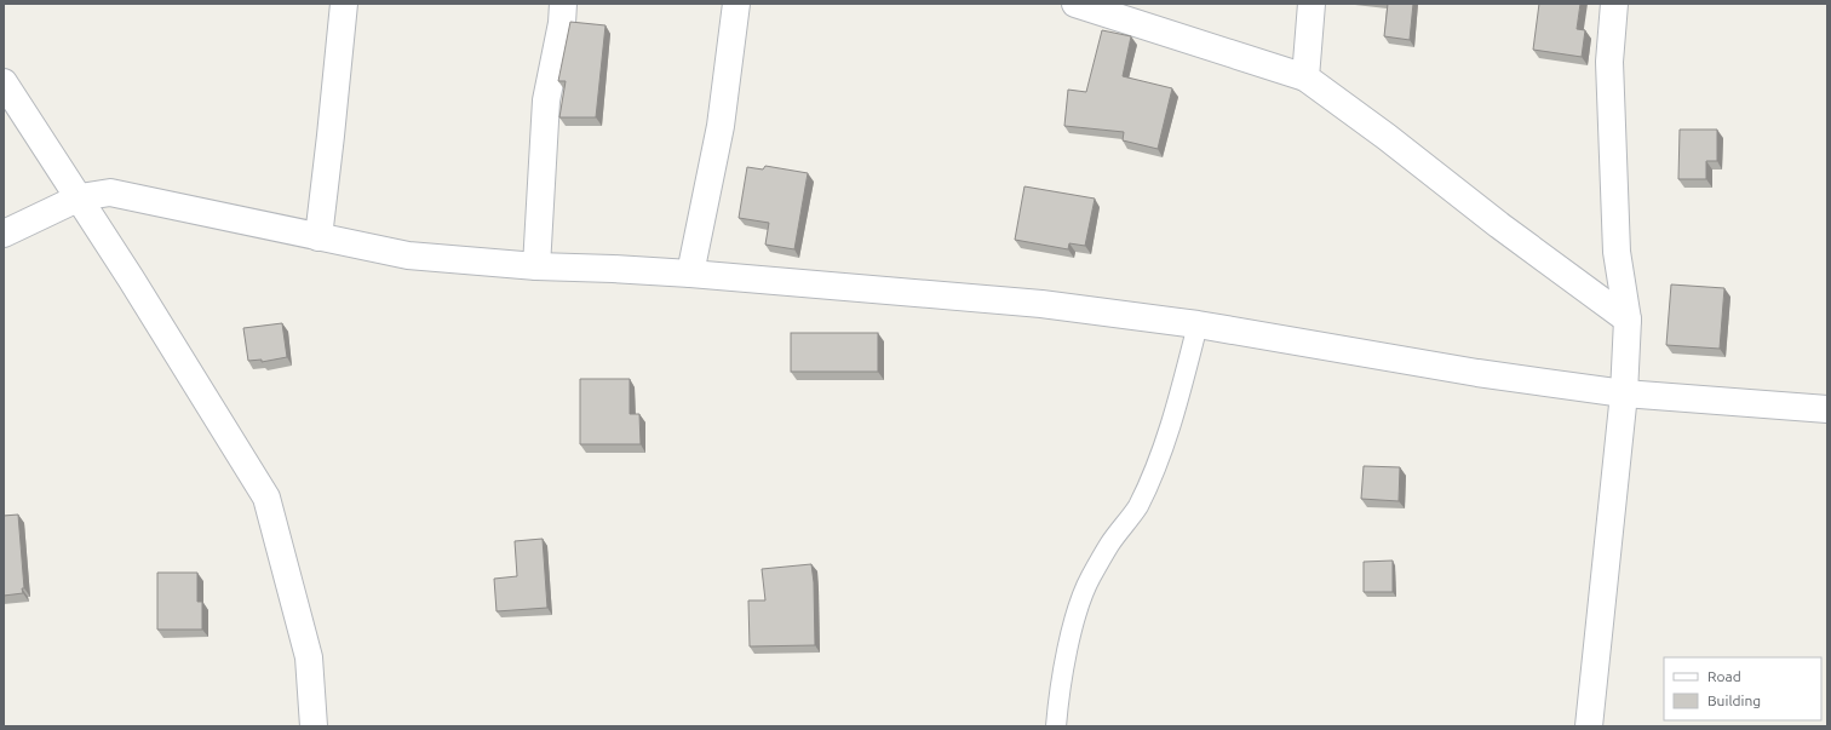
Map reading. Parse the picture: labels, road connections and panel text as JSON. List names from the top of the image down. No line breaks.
{"legend":["Road","Building"]}
